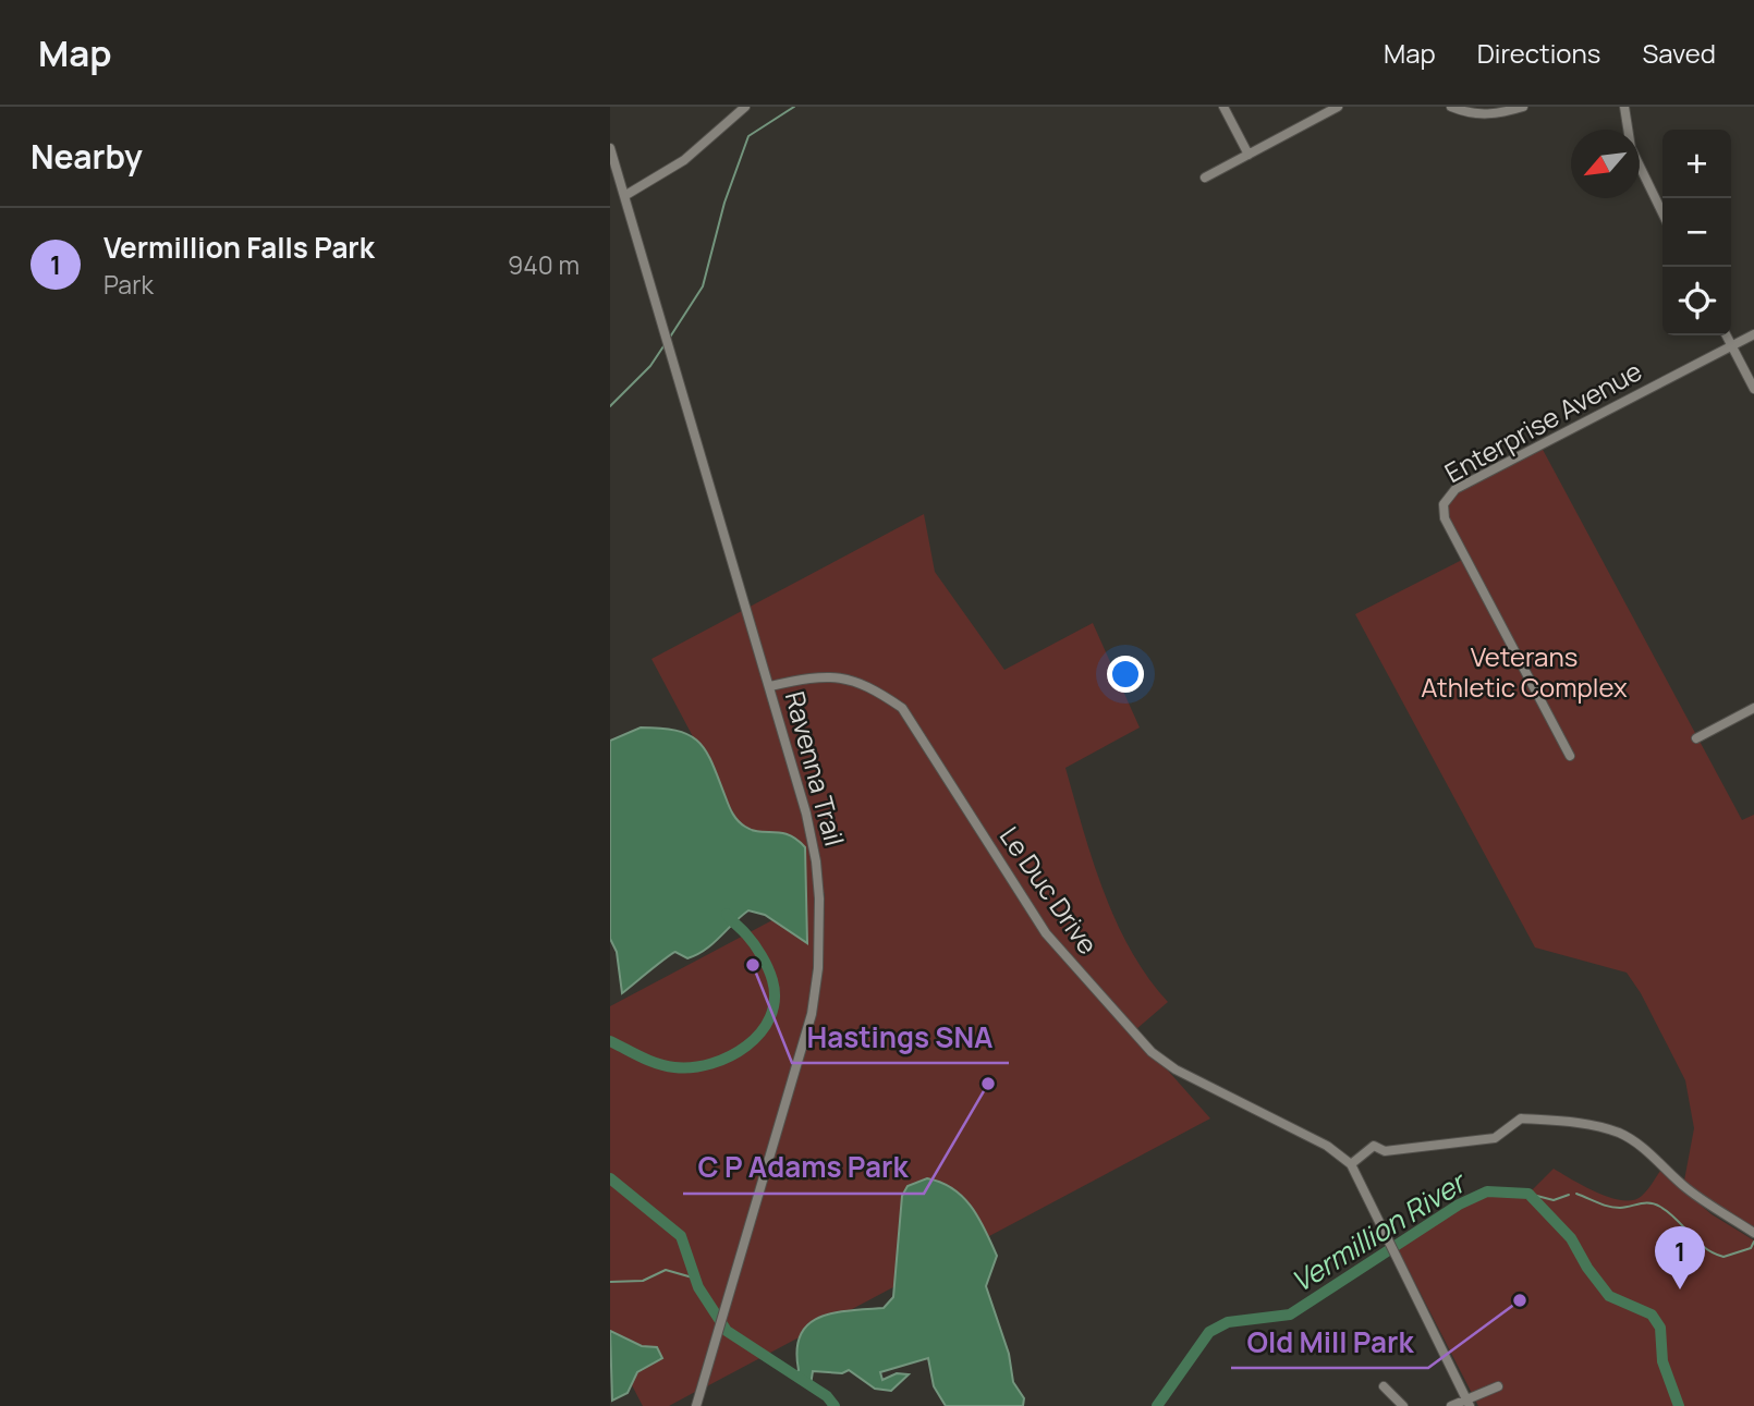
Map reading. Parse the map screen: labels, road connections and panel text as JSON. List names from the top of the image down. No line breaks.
{"streets":{"street":["Enterprise Avenue","Ravenna Trail","Le Duc Drive"]},"crossings":[["Ravenna Trail","Le Duc Drive"]],"water":["Vermillion River"],"parks":["Veterans Athletic Complex"],"places":["Hastings SNA","C P Adams Park","Old Mill Park"],"north":"bottom left","page":{"header":"Map","nav":["Map","Directions","Saved"],"heading":"Nearby","map_buttons":["+","−"],"list":[{"mark":"1","name":"Vermillion Falls Park","note":"Park","value":"940 m"}],"pins":"1"}}
